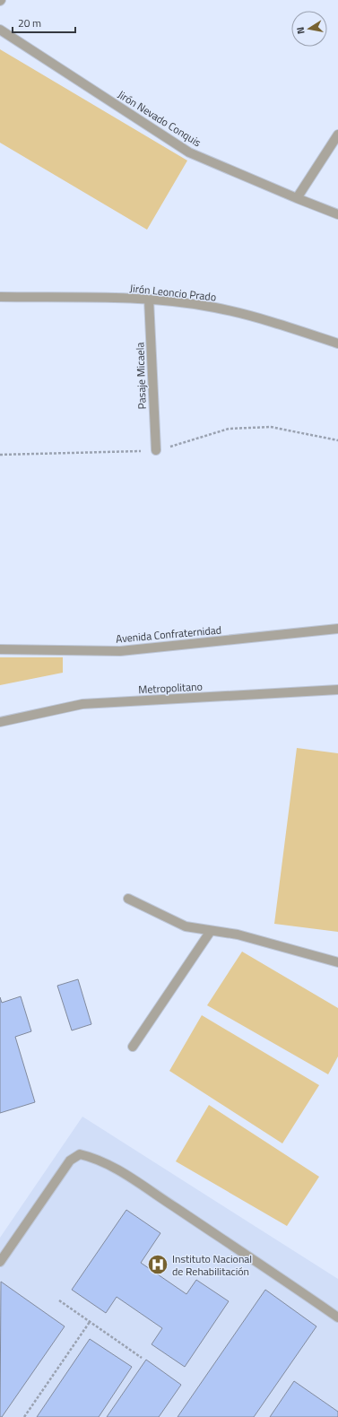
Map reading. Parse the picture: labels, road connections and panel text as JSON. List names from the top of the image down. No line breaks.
{"streets":{"street":["Jirón Nevado Conquis","Jirón Leoncio Prado","Pasaje Micaela","Avenida Confraternidad","Metropolitano"]},"crossings":[["Jirón Leoncio Prado","Pasaje Micaela"]],"places":{"hospital":["Instituto Nacional de Rehabilitación"]},"scale_bar":"20 m","north":"left"}
